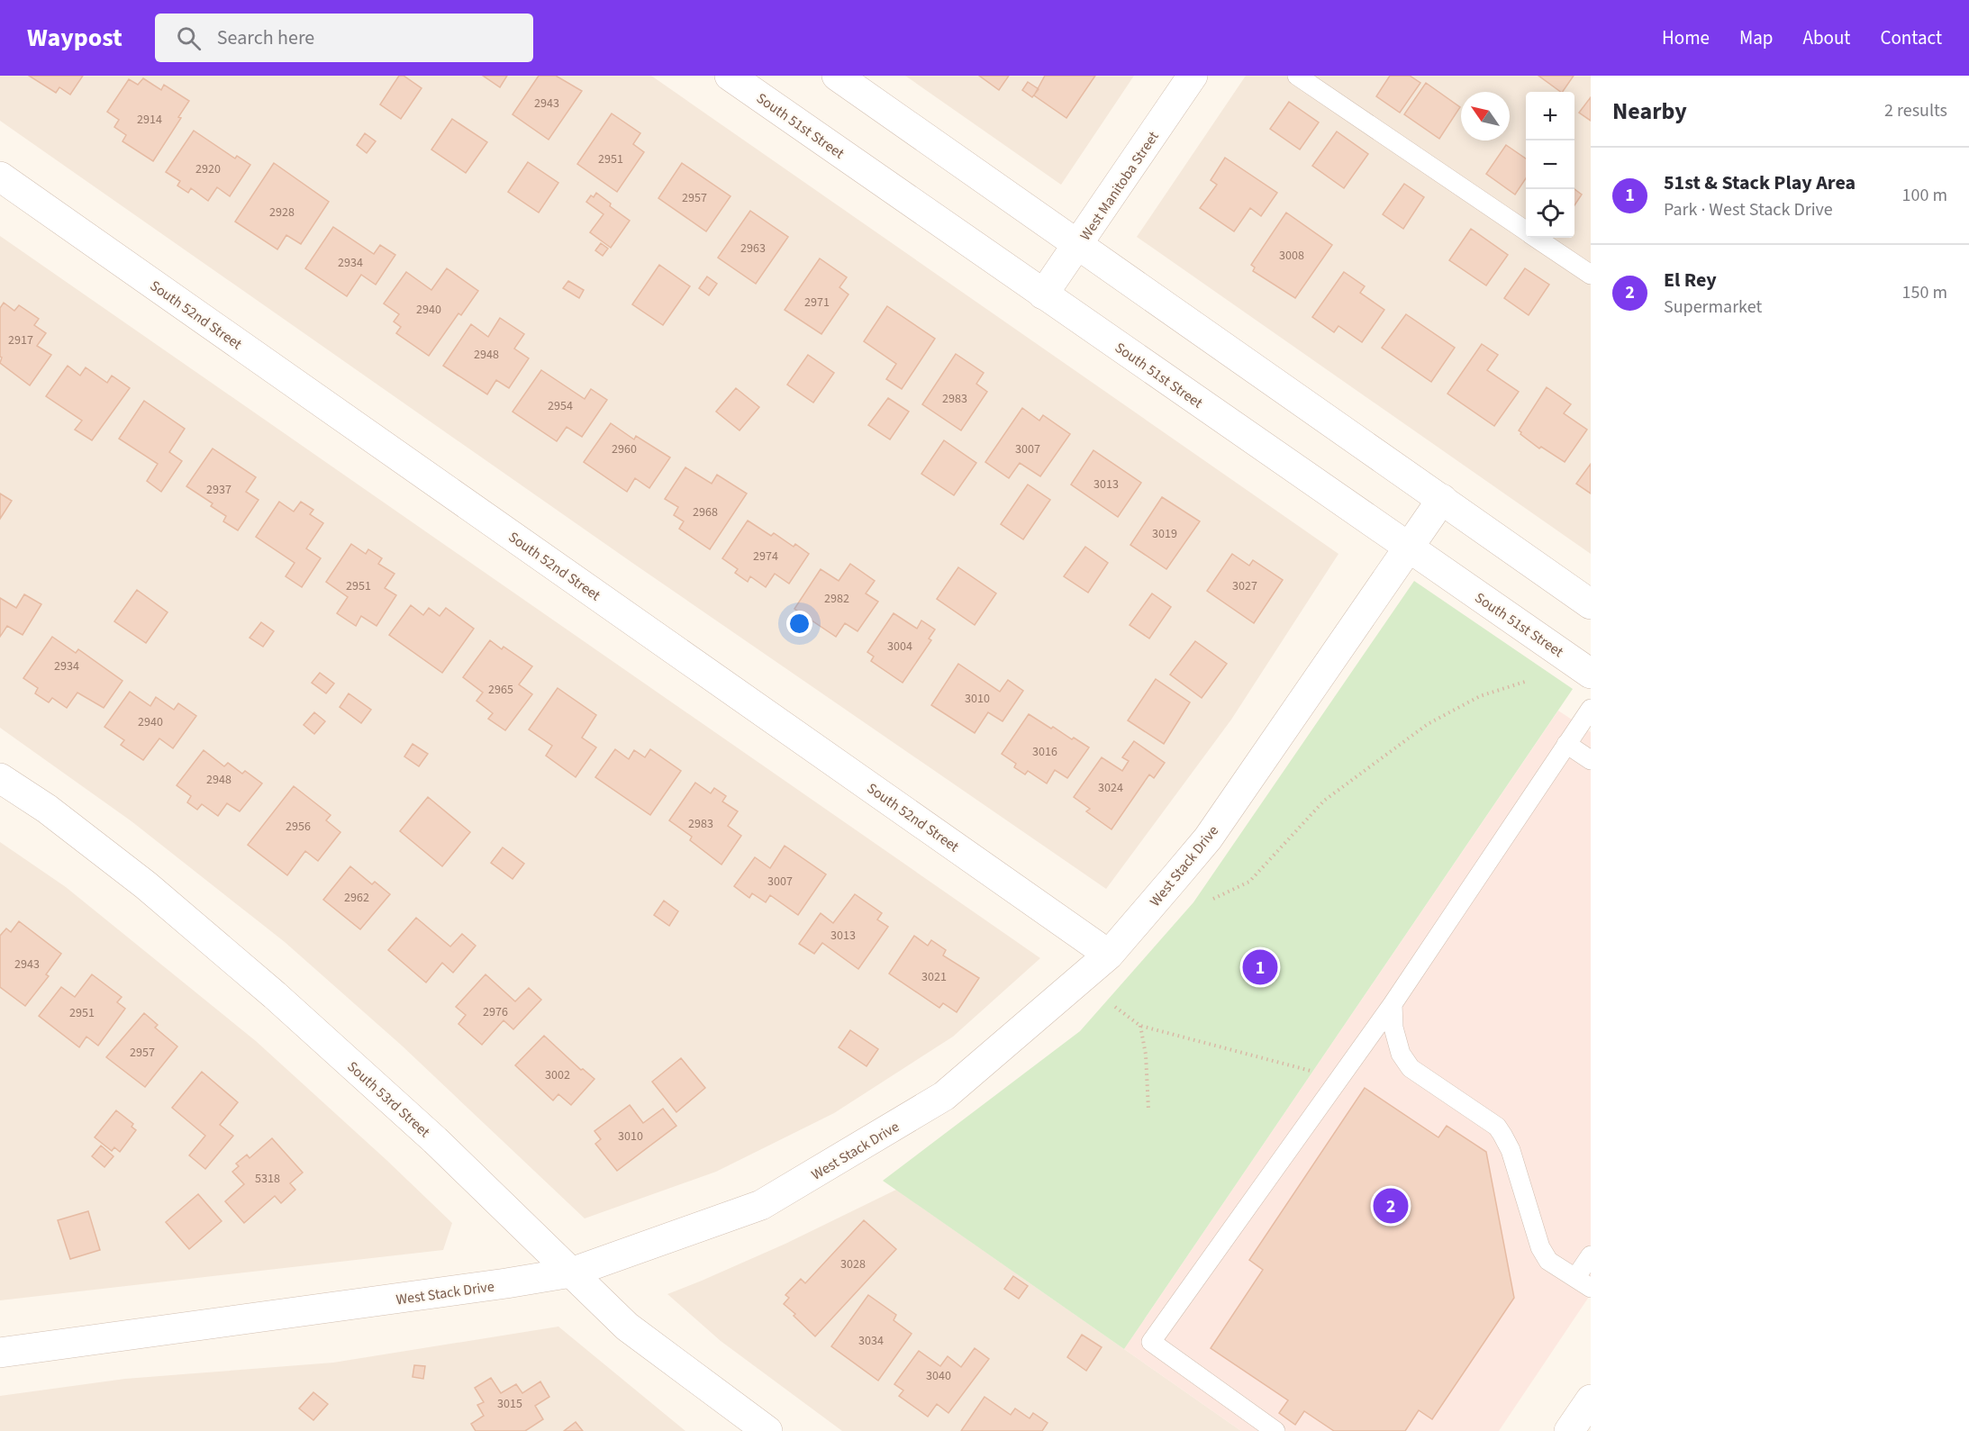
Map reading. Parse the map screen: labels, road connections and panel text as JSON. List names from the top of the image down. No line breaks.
{"streets":{"street":["South 51st Street","West Manitoba Street","South 52nd Street","West Stack Drive","South 53rd Street"]},"crossings":[["South 51st Street","West Manitoba Street"],["South 51st Street","West Stack Drive"],["South 52nd Street","West Stack Drive"],["West Stack Drive","South 53rd Street"]],"house_numbers":["2943","2914","2951","2920","2957","2928","2963","3008","2934","2971","2940","2917","2948","2983","2954","2960","3007","3013","2937","2968","3019","2974","2951","3027","2982","3004","2934","2965","3010","2940","3016","2948","3024","2983","2956","3007","2962","3013","2943","3021","2976","2951","2957","3002","3010","5318","3028","3034","3040","3015"],"north":"top left","page":{"header":"Waypost","search":"Search here","nav":["Home","Map","About","Contact"],"heading":["Nearby","2 results"],"map_buttons":["+","−"],"list":[{"mark":"1","name":"51st & Stack Play Area","note":"Park · West Stack Drive","value":"100 m"},{"mark":"2","name":"El Rey","note":"Supermarket","value":"150 m"}],"pins":["1","2"]}}
